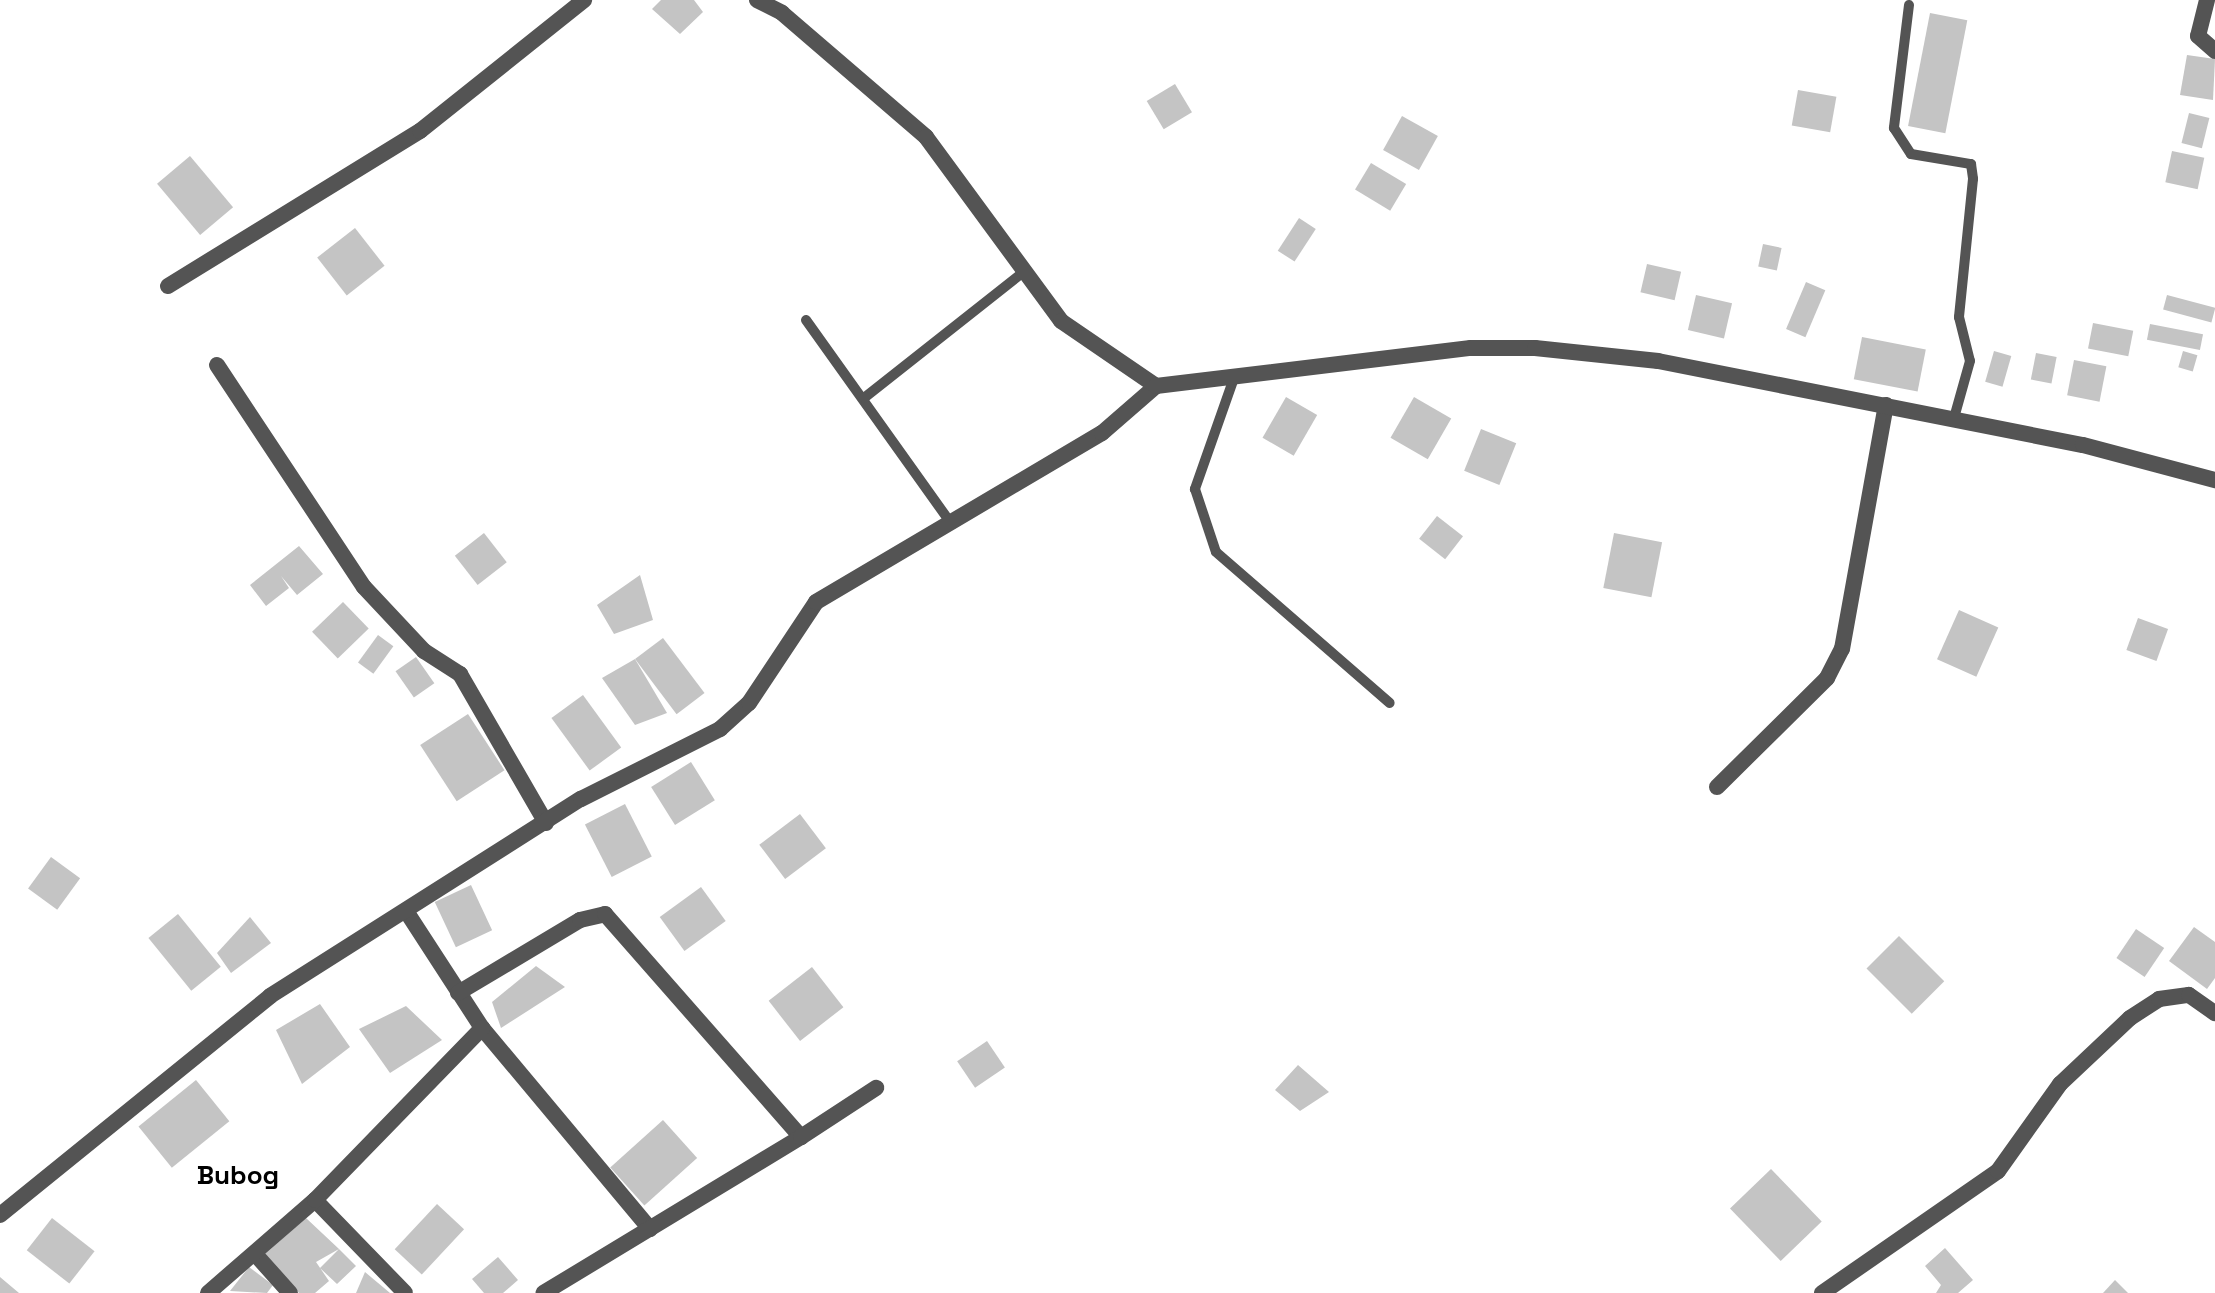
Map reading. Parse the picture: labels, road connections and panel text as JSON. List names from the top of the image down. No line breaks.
{"districts":["Bubog"]}
